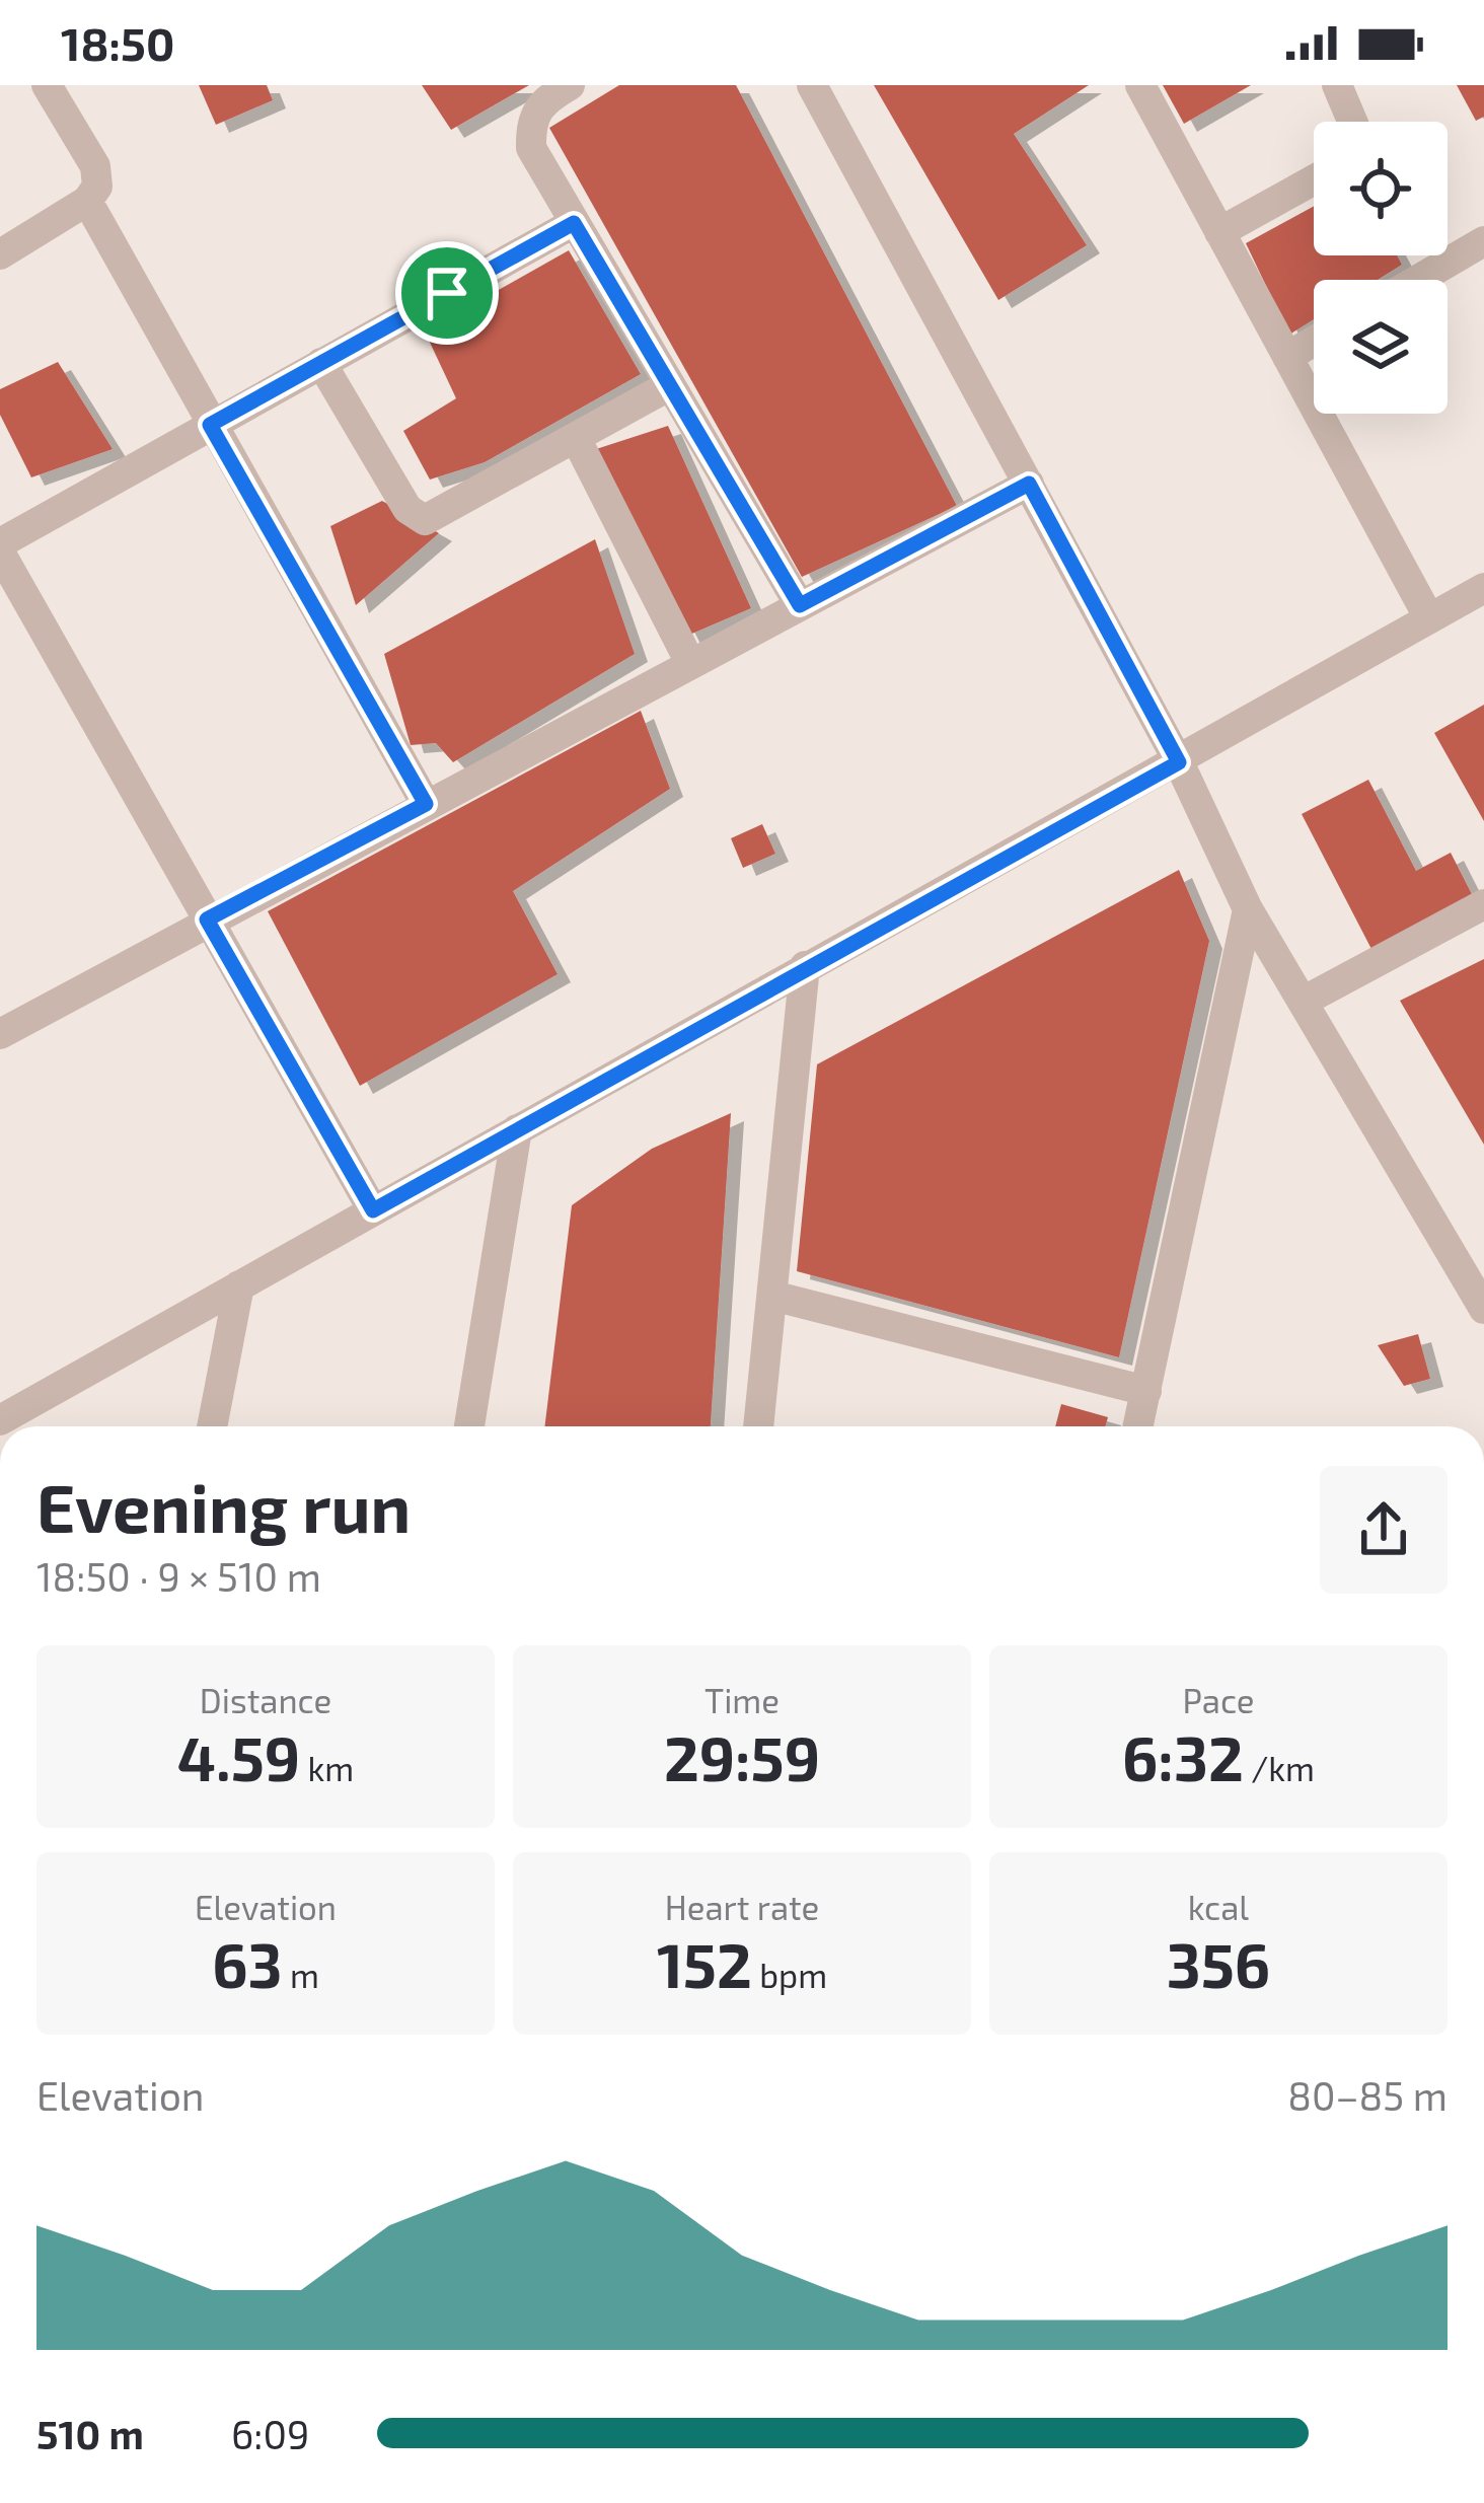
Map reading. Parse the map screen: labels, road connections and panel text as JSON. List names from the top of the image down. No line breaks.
{"page":{"status":"18:50","heading":["Evening run","18:50 · 9 × 510 m"],"stats":[["Distance","4.59 km"],["Time","29:59"],["Pace","6:32 /km"],["Elevation","63 m"],["Heart rate","152 bpm"],["kcal","356"]],"chart":["Elevation","80–85 m"],"list":[{"name":"510 m","note":"6:09"}]}}
